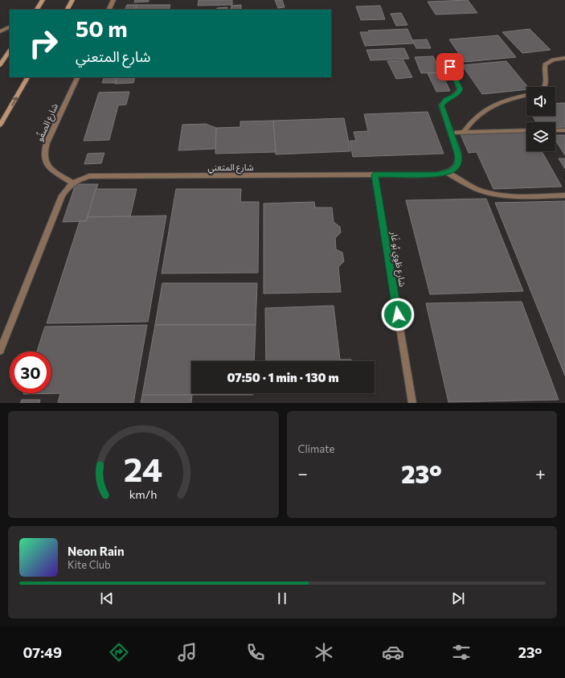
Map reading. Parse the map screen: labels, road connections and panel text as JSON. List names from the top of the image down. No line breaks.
{"streets":{"street":["شارع الصفُو","شارع المتعني","شارع طَوِي بُو غَار"]},"crossings":[["شارع الصفُو","شارع المتعني"],["شارع المتعني","شارع طَوِي بُو غَار"]],"page":{"turn":["50 m","شارع المتعني"],"limit":"30","trip":"07:50 · 1 min · 130 m","tile":"Climate","heat":["−","23°","+"],"song":["Neon Rain","Kite Club"],"tabs":["07:49","23°"],"gauge":["24","km/h"]}}
